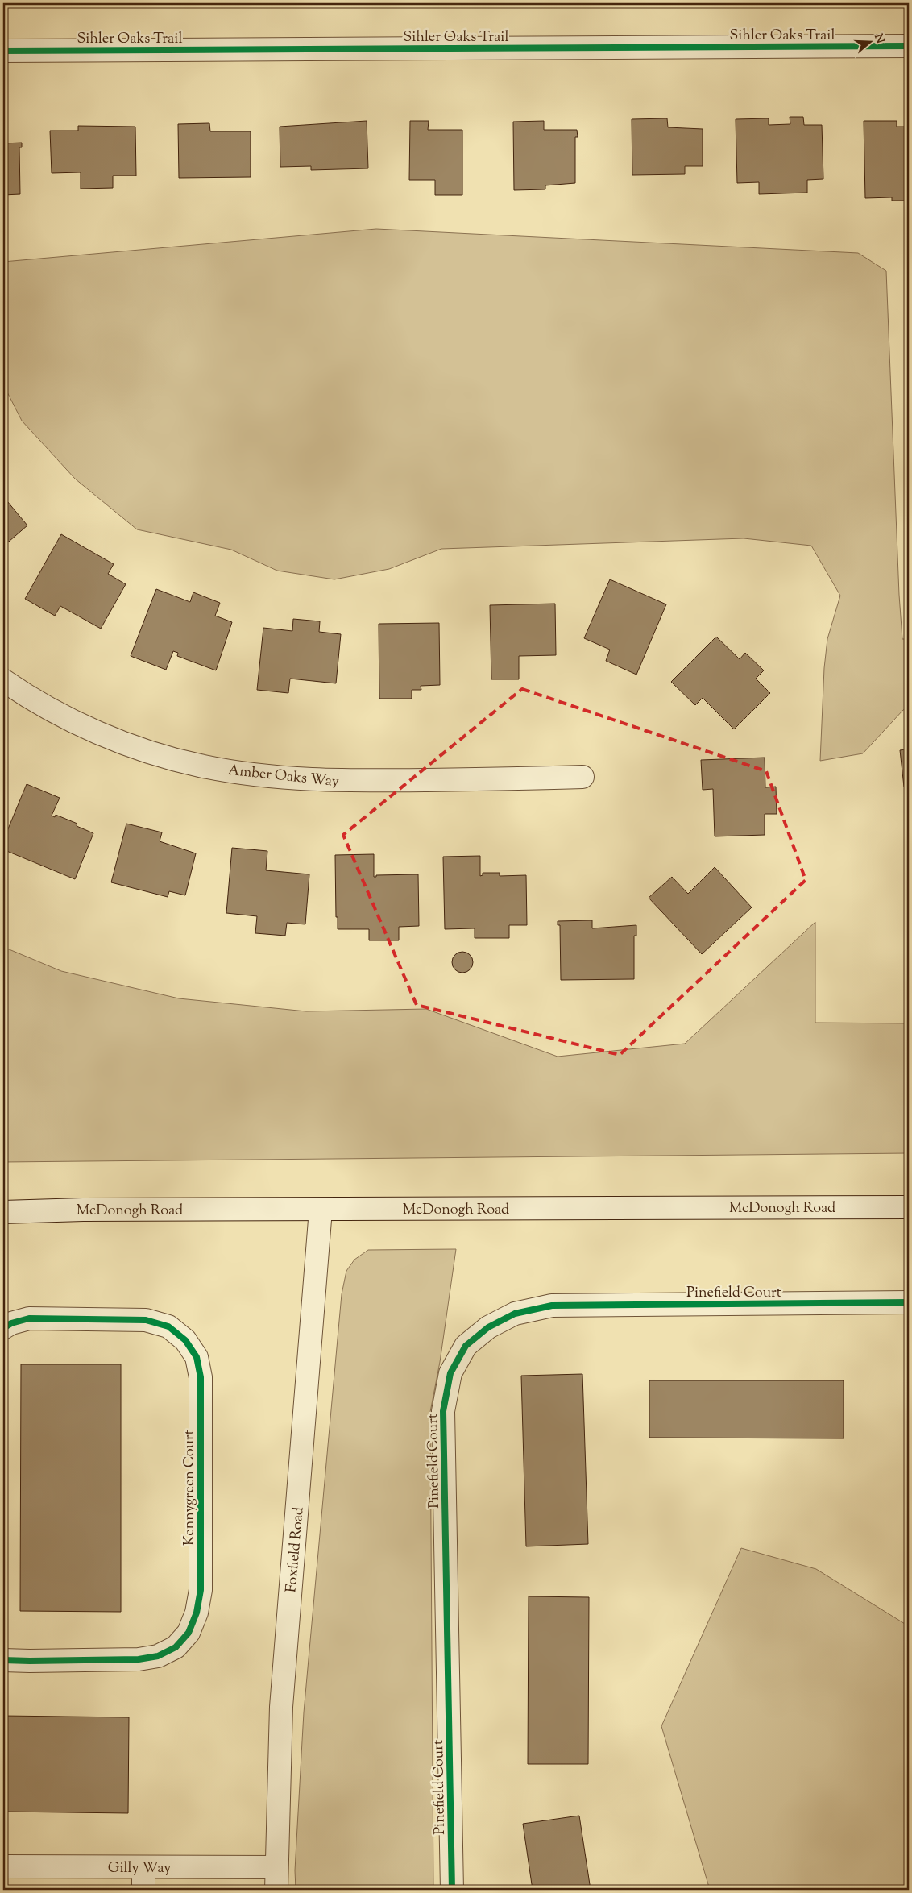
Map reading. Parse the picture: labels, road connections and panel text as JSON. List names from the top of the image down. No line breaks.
{"streets":{"street":["Sihler Oaks Trail","Amber Oaks Way","McDonogh Road","Pinefield Court","Kennygreen Court","Foxfield Road","Gilly Way"]},"crossings":[["McDonogh Road","Foxfield Road"],["Foxfield Road","Gilly Way"]],"north":"right"}
